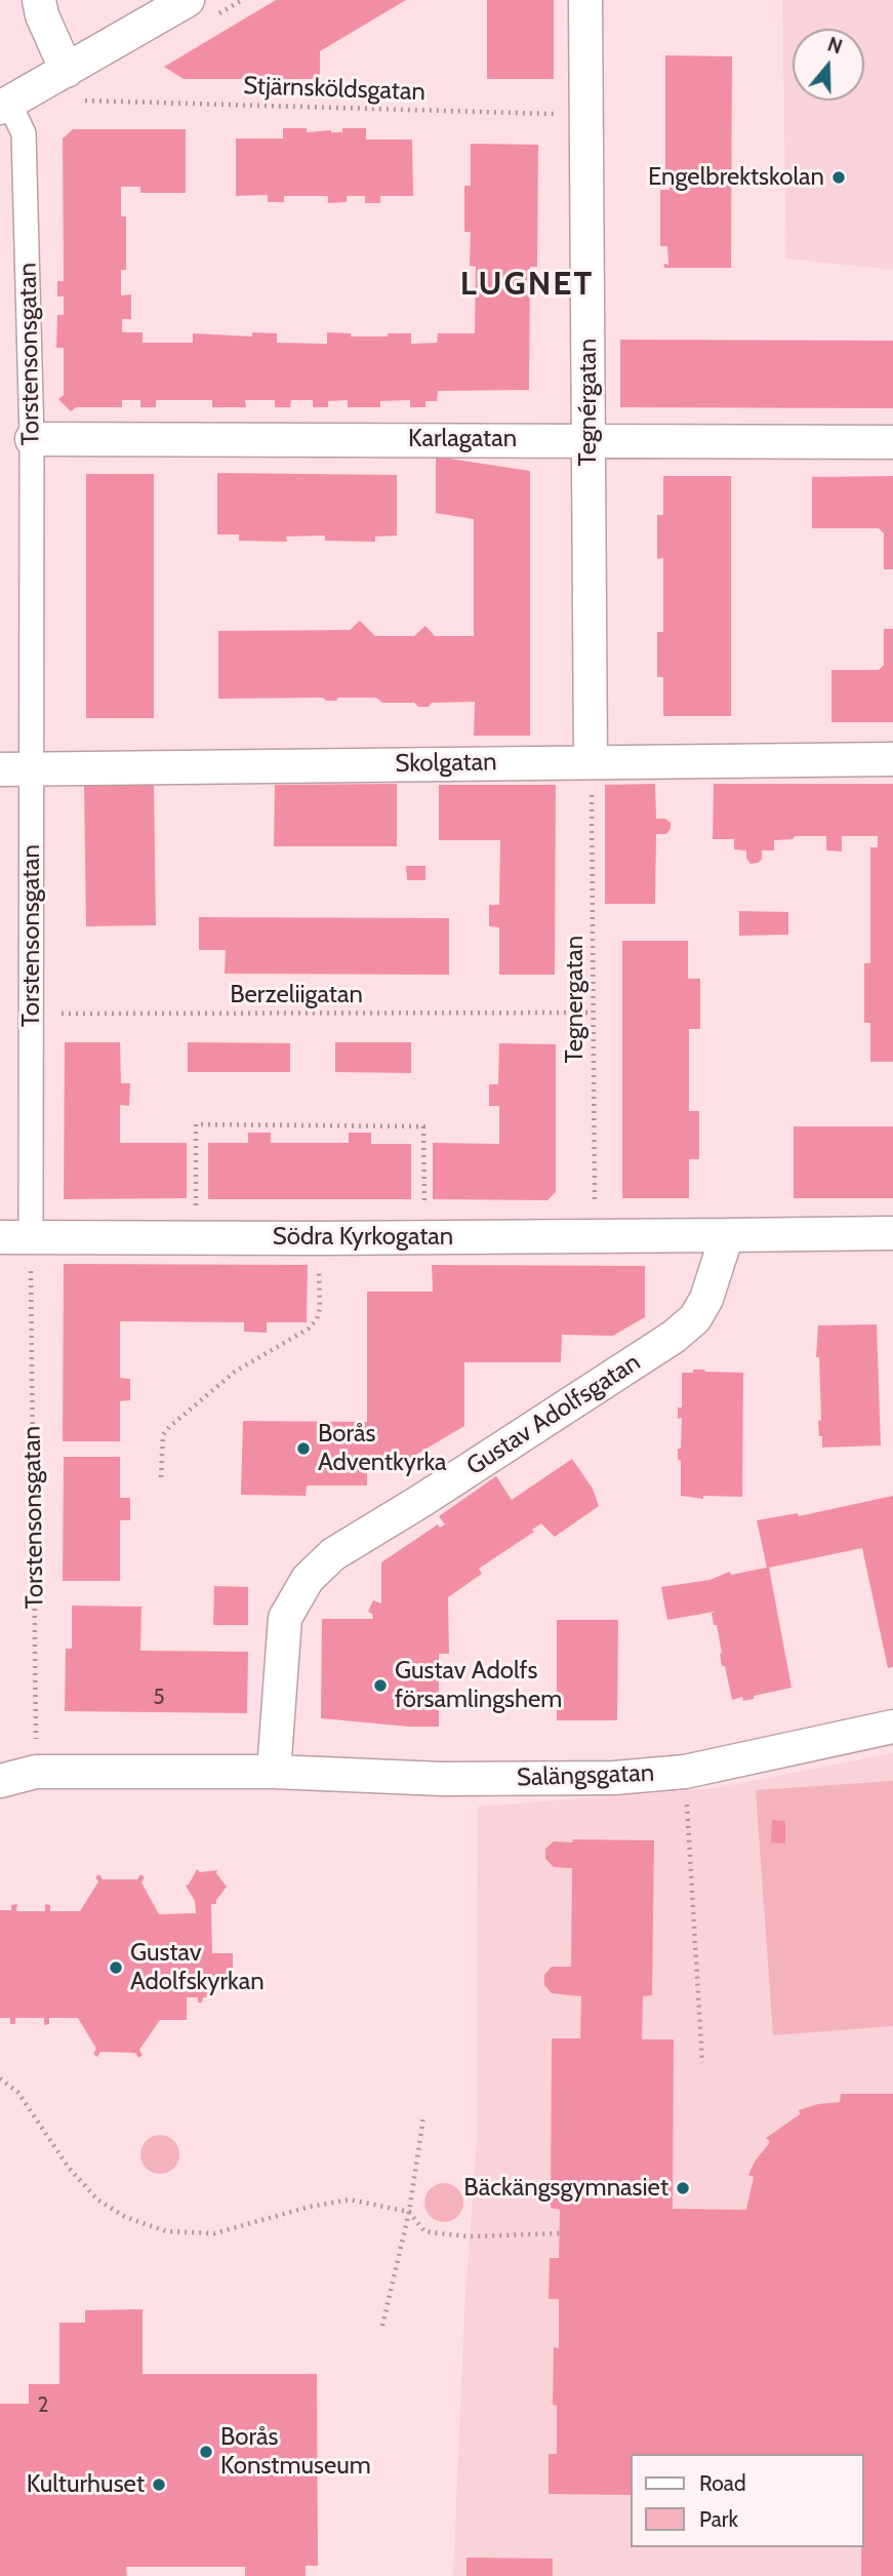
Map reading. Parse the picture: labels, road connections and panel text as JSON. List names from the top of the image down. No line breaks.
{"streets":{"street":["Torstensonsgatan","Tegnérgatan","Karlagatan","Skolgatan","Södra Kyrkogatan","Gustav Adolfsgatan","Salängsgatan"],"path":["Stjärnsköldsgatan","Berzeliigatan","Tegnergatan"]},"crossings":[["Stjärnsköldsgatan","Tegnérgatan"],["Torstensonsgatan","Karlagatan"],["Torstensonsgatan","Skolgatan"],["Torstensonsgatan","Berzeliigatan"],["Torstensonsgatan","Södra Kyrkogatan"],["Tegnérgatan","Karlagatan"],["Tegnérgatan","Skolgatan"],["Tegnérgatan","Tegnergatan"],["Skolgatan","Tegnergatan"],["Berzeliigatan","Tegnergatan"],["Tegnergatan","Södra Kyrkogatan"],["Södra Kyrkogatan","Gustav Adolfsgatan"],["Gustav Adolfsgatan","Salängsgatan"]],"districts":["LUGNET"],"places":["Engelbrektskolan","Borås Adventkyrka","Gustav Adolfs församlingshem","Gustav Adolfskyrkan","Bäckängsgymnasiet","Borås Konstmuseum","Kulturhuset"],"house_numbers":["5","2"],"legend":["Road","Park"],"north":"top"}
